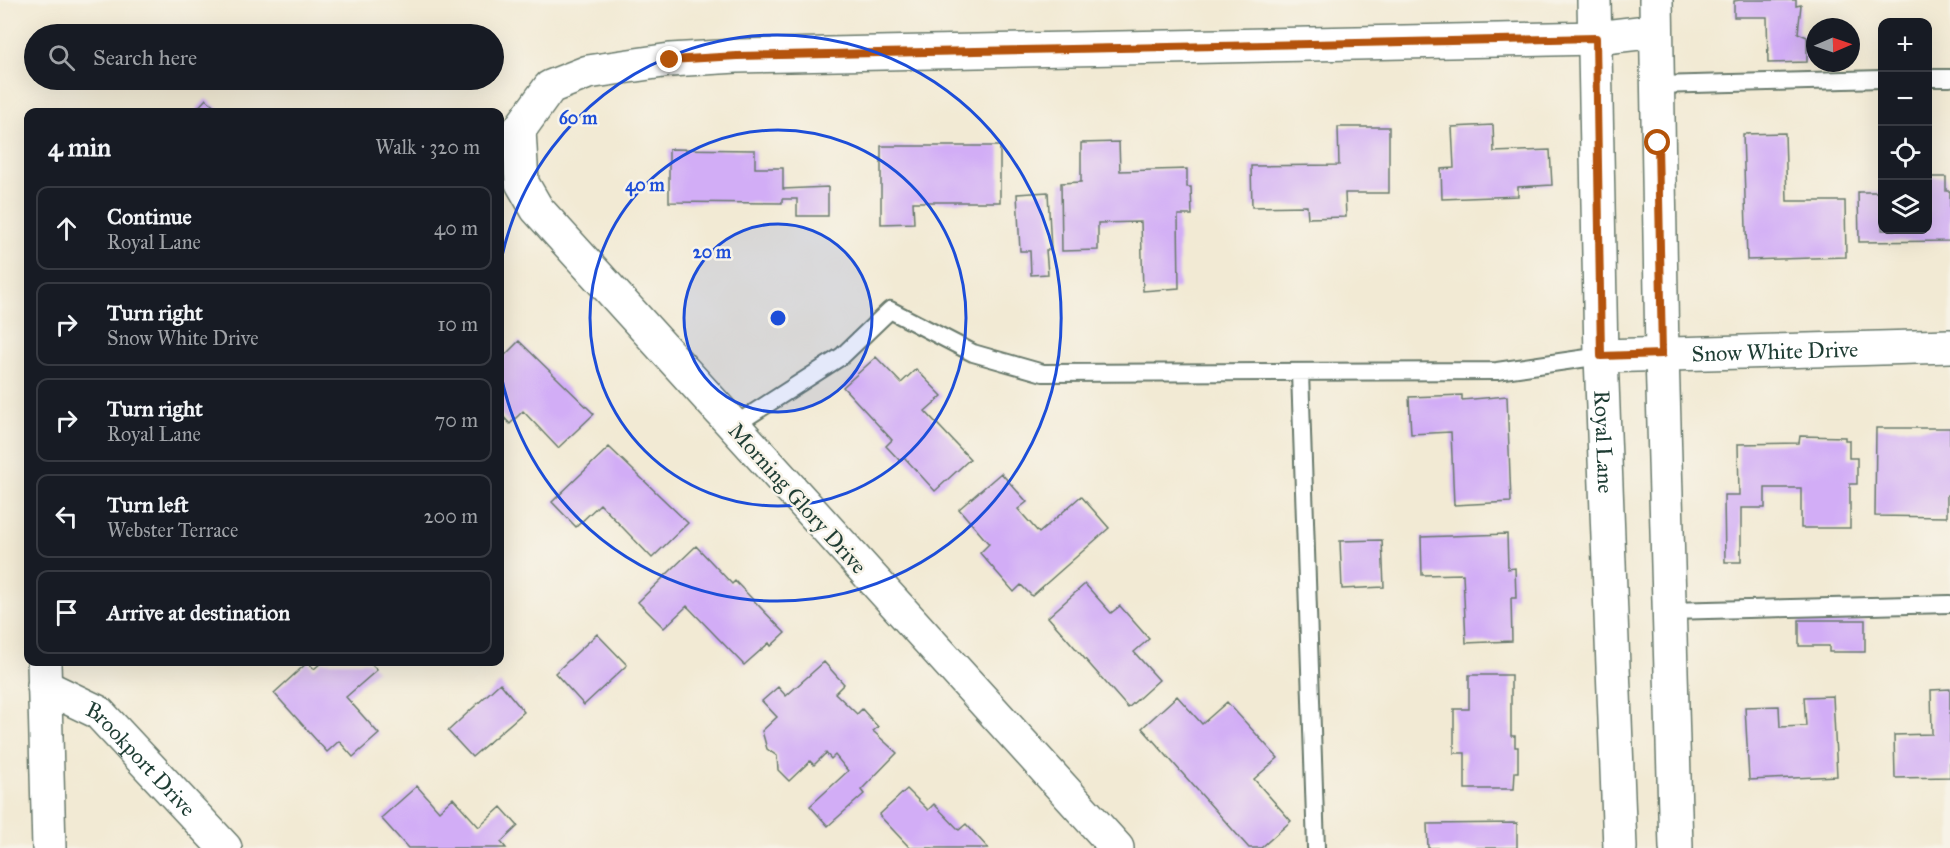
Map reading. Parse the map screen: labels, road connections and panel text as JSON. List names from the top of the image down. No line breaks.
{"streets":{"street":["Snow White Drive","Royal Lane","Morning Glory Drive","Brookport Drive"]},"crossings":[["Snow White Drive","Royal Lane"],["Royal Lane","Morning Glory Drive"]],"north":"right","page":{"map_buttons":["+","−"],"search":"Search here","heading":["4 min","Walk · 320 m"],"list":[["Continue","Royal Lane","40 m"],["Turn right","Snow White Drive","10 m"],["Turn right","Royal Lane","70 m"],["Turn left","Webster Terrace","200 m"],"Arrive at destination"]},"rings":["60 m","40 m","20 m"]}
